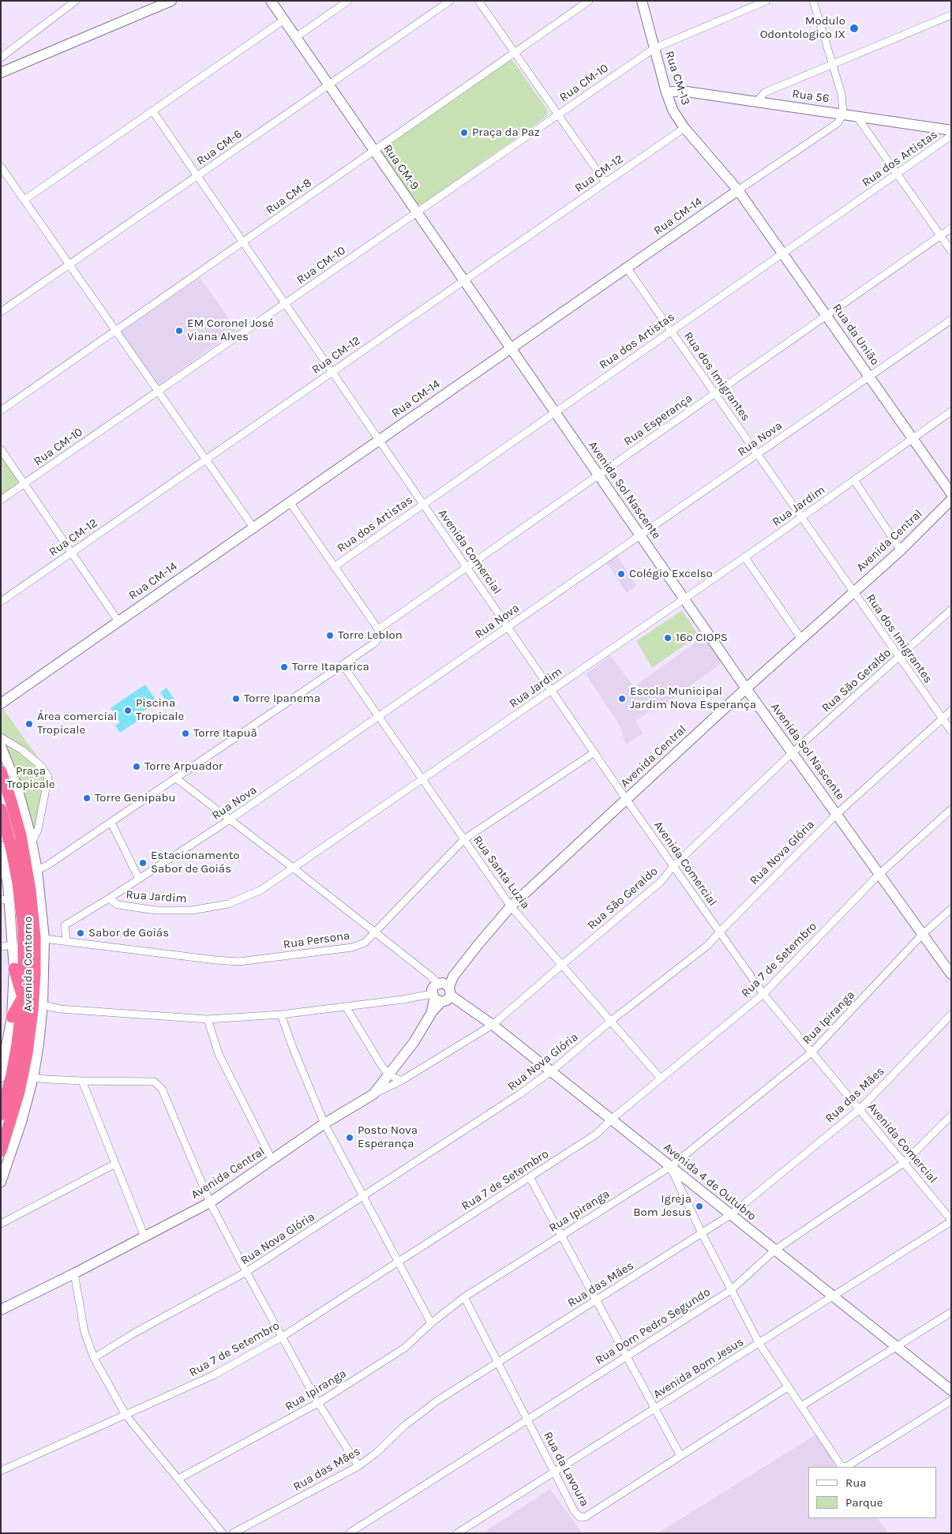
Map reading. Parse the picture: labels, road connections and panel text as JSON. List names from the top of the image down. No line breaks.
{"streets":{"street":["Rua CM-13","Rua CM-10","Rua 56","Rua CM-6","Rua dos Artistas","Rua CM-9","Rua CM-12","Rua CM-8","Rua CM-14","Rua da União","Rua dos Imigrantes","Rua Esperança","Rua Nova","Avenida Sol Nascente","Rua Jardim","Avenida Central","Avenida Comercial","Rua São Geraldo","Rua Nova Glória","Rua Santa Luzia","Rua Persona","Rua 7 de Setembro","Avenida Contorno","Rua Ipiranga","Rua das Mães","Avenida 4 de Outubro","Rua Dom Pedro Segundo","Avenida Bom Jesus","Rua da Lavoura"]},"crossings":[["Rua CM-13","Rua CM-10"],["Rua CM-13","Rua 56"],["Rua CM-13","Rua CM-12"],["Rua CM-13","Rua CM-14"],["Rua CM-13","Rua da União"],["Rua CM-10","Rua CM-9"],["Rua CM-10","Avenida Comercial"],["Rua 56","Rua dos Artistas"],["Rua 56","Rua CM-14"],["Rua CM-6","Rua CM-9"],["Rua CM-6","Avenida Comercial"],["Rua dos Artistas","Rua da União"],["Rua dos Artistas","Rua dos Imigrantes"],["Rua dos Artistas","Avenida Sol Nascente"],["Rua dos Artistas","Avenida Comercial"],["Rua CM-9","Rua CM-12"],["Rua CM-9","Rua CM-8"],["Rua CM-9","Rua CM-14"],["Rua CM-9","Avenida Sol Nascente"],["Rua CM-12","Avenida Comercial"],["Rua CM-8","Avenida Comercial"],["Rua CM-14","Rua da União"],["Rua CM-14","Rua dos Imigrantes"],["Rua CM-14","Avenida Sol Nascente"],["Rua CM-14","Avenida Comercial"],["Rua da União","Rua Esperança"],["Rua da União","Rua Nova"],["Rua da União","Rua Jardim"],["Rua dos Imigrantes","Rua Esperança"],["Rua dos Imigrantes","Rua Nova"],["Rua dos Imigrantes","Rua Jardim"],["Rua dos Imigrantes","Avenida Central"],["Rua dos Imigrantes","Rua São Geraldo"],["Rua dos Imigrantes","Rua Nova Glória"],["Rua Esperança","Avenida Sol Nascente"],["Rua Esperança","Avenida Comercial"],["Rua Esperança","Rua Santa Luzia"],["Rua Esperança","Avenida Contorno"],["Rua Nova","Avenida Sol Nascente"],["Rua Nova","Rua Jardim"],["Rua Nova","Avenida Comercial"],["Rua Nova","Rua Santa Luzia"],["Rua Nova","Rua Persona"],["Avenida Sol Nascente","Rua Jardim"],["Avenida Sol Nascente","Avenida Central"],["Avenida Sol Nascente","Rua São Geraldo"],["Avenida Sol Nascente","Rua Nova Glória"],["Avenida Sol Nascente","Rua 7 de Setembro"],["Avenida Sol Nascente","Rua Ipiranga"],["Rua Jardim","Avenida Comercial"],["Rua Jardim","Rua Santa Luzia"],["Avenida Central","Avenida Comercial"],["Avenida Central","Rua São Geraldo"],["Avenida Central","Rua Santa Luzia"],["Avenida Central","Avenida 4 de Outubro"],["Avenida Comercial","Rua São Geraldo"],["Avenida Comercial","Rua Nova Glória"],["Avenida Comercial","Rua Persona"],["Avenida Comercial","Rua 7 de Setembro"],["Avenida Comercial","Rua Ipiranga"],["Avenida Comercial","Rua das Mães"],["Avenida Comercial","Rua Dom Pedro Segundo"],["Avenida Comercial","Avenida Bom Jesus"],["Rua São Geraldo","Rua Santa Luzia"],["Rua São Geraldo","Avenida 4 de Outubro"],["Rua Nova Glória","Rua Santa Luzia"],["Rua Nova Glória","Avenida 4 de Outubro"],["Rua Santa Luzia","Rua Persona"],["Rua Santa Luzia","Rua 7 de Setembro"],["Rua Persona","Avenida Contorno"],["Rua 7 de Setembro","Avenida 4 de Outubro"],["Rua Ipiranga","Avenida 4 de Outubro"],["Rua Ipiranga","Rua da Lavoura"],["Rua das Mães","Avenida 4 de Outubro"],["Rua das Mães","Rua da Lavoura"],["Avenida 4 de Outubro","Rua Dom Pedro Segundo"],["Avenida 4 de Outubro","Avenida Bom Jesus"],["Rua Dom Pedro Segundo","Rua da Lavoura"],["Avenida Bom Jesus","Rua da Lavoura"]],"parks":["Praça Tropicale"],"places":["Modulo Odontologico IX","Praça da Paz","EM Coronel José Viana Alves","Colégio Excelso","Torre Leblon","16º CIOPS","Torre Itaparica","Torre Ipanema","Escola Municipal Jardim Nova Esperança","Piscina Tropicale","Área comercial Tropicale","Torre Itapuã","Torre Arpuador","Torre Genipabu","Estacionamento Sabor de Goiás","Sabor de Goiás","Posto Nova Esperança","Igreja Bom Jesus"],"legend":["Rua","Parque"]}
